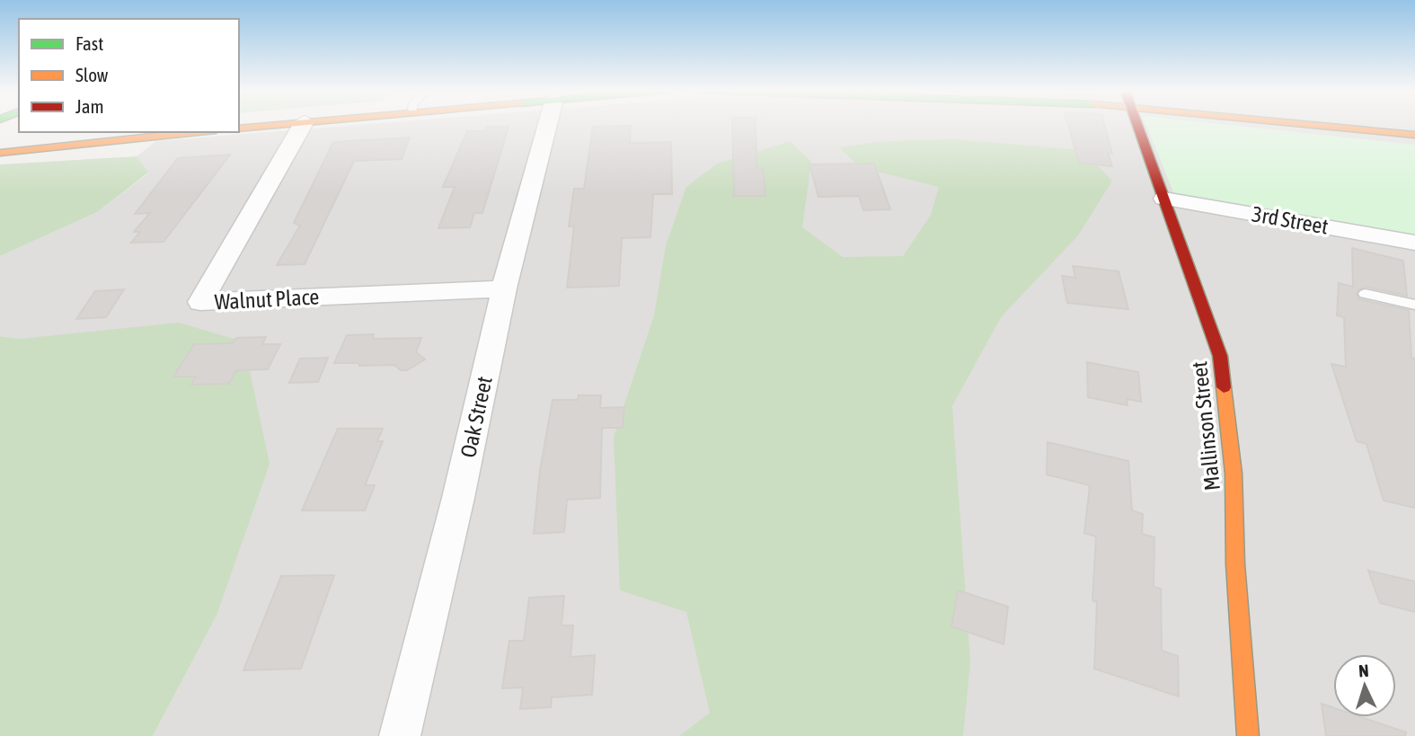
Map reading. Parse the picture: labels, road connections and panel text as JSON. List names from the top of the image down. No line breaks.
{"streets":{"main road":["Mallinson Street"],"street":["3rd Street","Walnut Place","Oak Street"]},"crossings":[["3rd Street","Mallinson Street"],["Walnut Place","Oak Street"]],"legend":["Fast","Slow","Jam"],"north":"top"}
